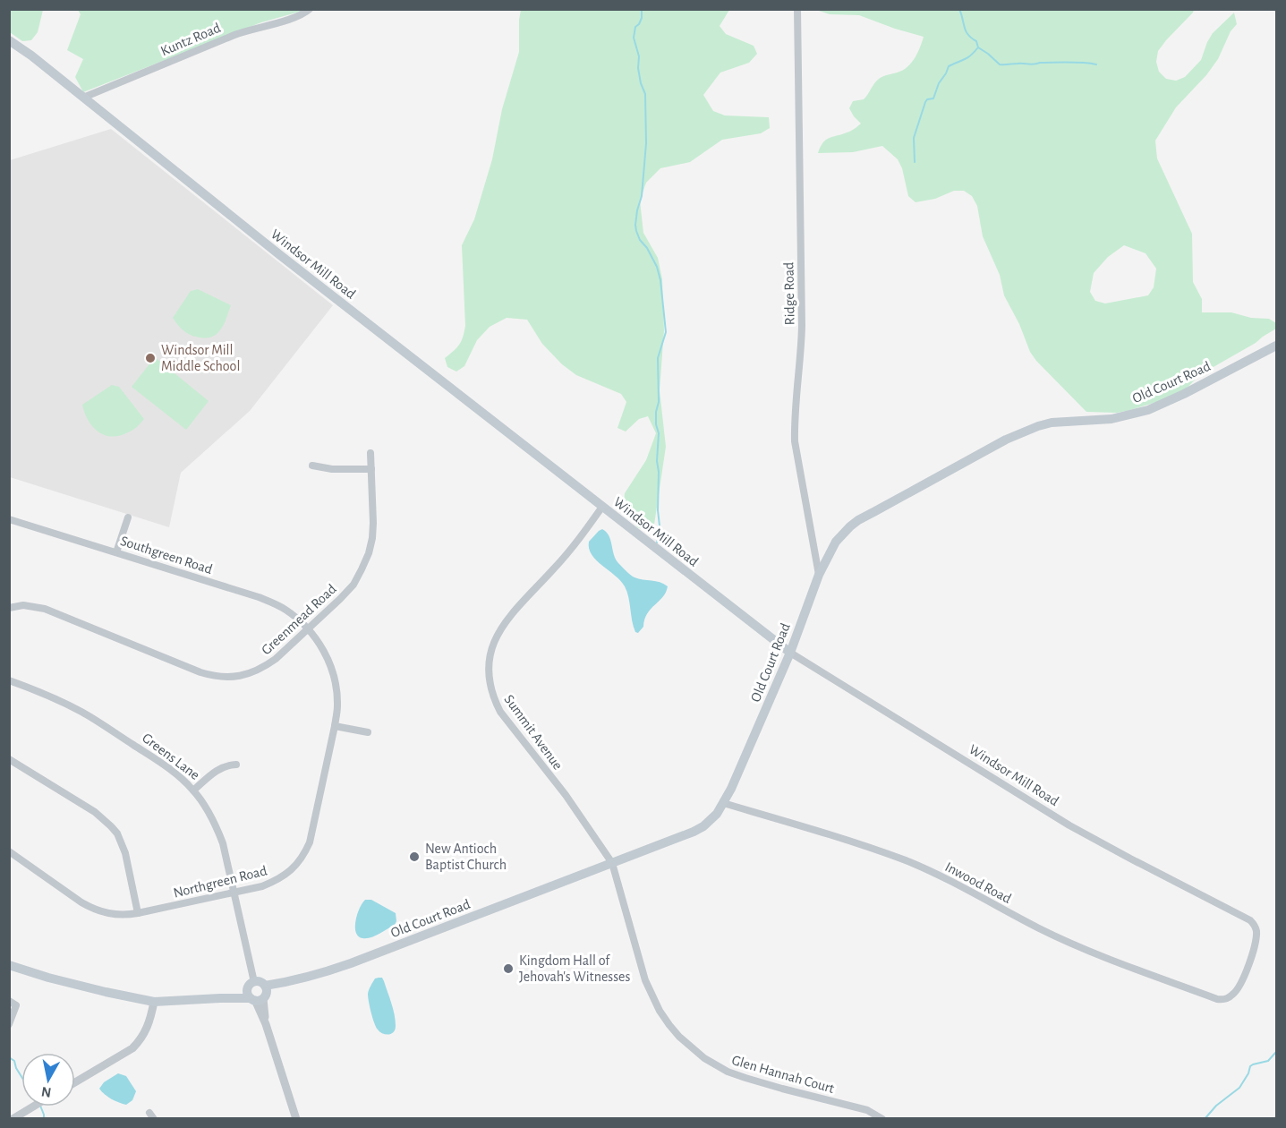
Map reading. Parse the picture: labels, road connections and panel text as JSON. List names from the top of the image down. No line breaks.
{"streets":{"main road":["Windsor Mill Road","Old Court Road"],"street":["Kuntz Road","Ridge Road","Southgreen Road","Greenmead Road","Summit Avenue","Greens Lane","Northgreen Road","Inwood Road","Glen Hannah Court"]},"crossings":[["Kuntz Road","Windsor Mill Road"],["Windsor Mill Road","Old Court Road"],["Windsor Mill Road","Summit Avenue"],["Windsor Mill Road","Inwood Road"],["Ridge Road","Old Court Road"],["Old Court Road","Summit Avenue"],["Old Court Road","Inwood Road"],["Old Court Road","Glen Hannah Court"],["Southgreen Road","Greenmead Road"],["Southgreen Road","Northgreen Road"],["Greenmead Road","Northgreen Road"],["Summit Avenue","Glen Hannah Court"],["Greens Lane","Northgreen Road"]],"places":["Windsor Mill Middle School","New Antioch Baptist Church","Kingdom Hall of Jehovah's Witnesses"],"north":"bottom"}
